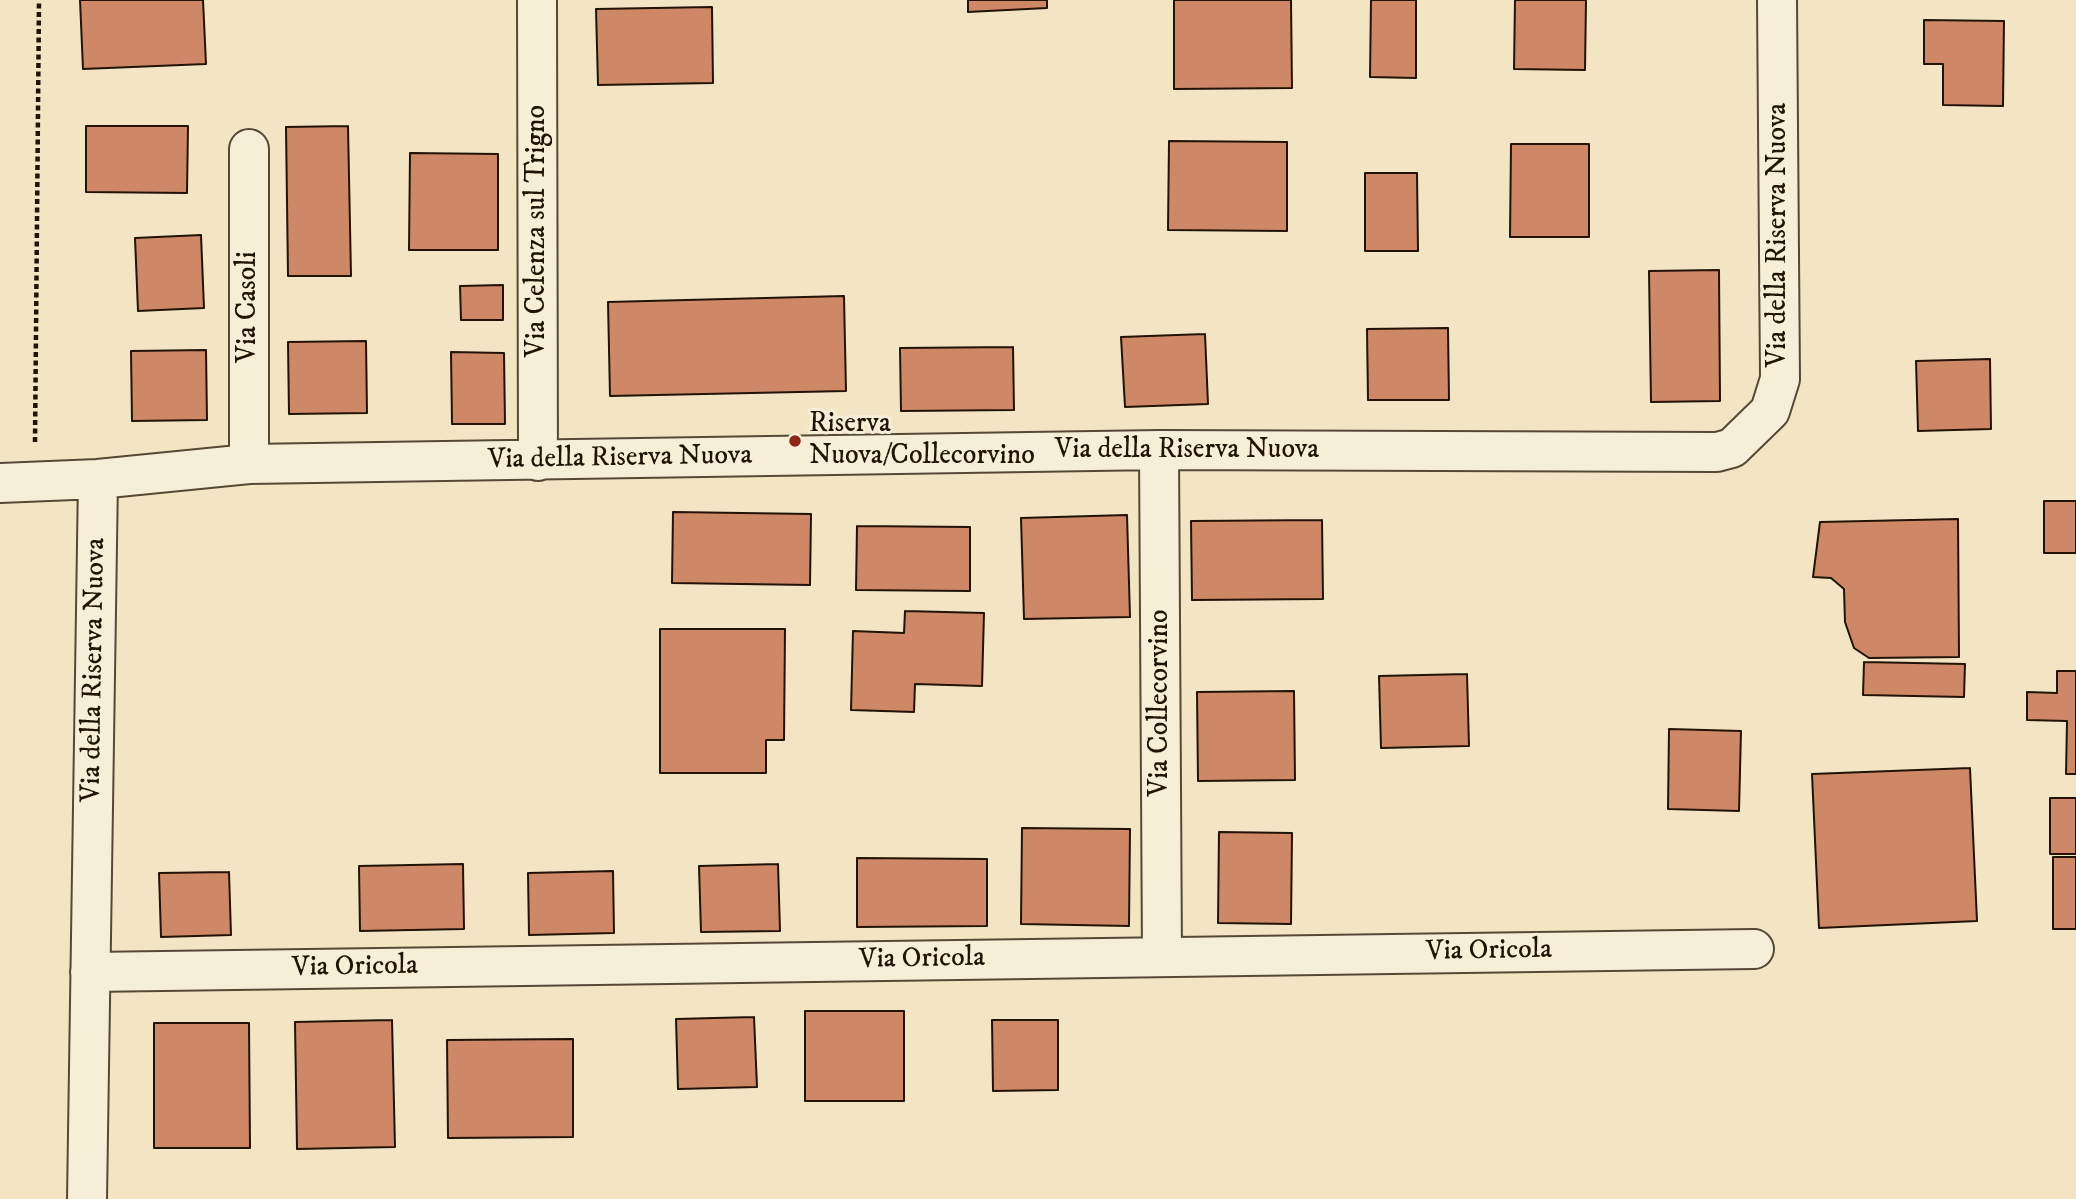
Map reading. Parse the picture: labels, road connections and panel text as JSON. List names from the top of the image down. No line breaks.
{"streets":{"street":["Via Celenza sul Trigno","Via della Riserva Nuova","Via Casoli","Via Collecorvino","Via Oricola"]},"crossings":[["Via Celenza sul Trigno","Via della Riserva Nuova"],["Via della Riserva Nuova","Via Casoli"],["Via della Riserva Nuova","Via Collecorvino"],["Via della Riserva Nuova","Via Oricola"],["Via Collecorvino","Via Oricola"]],"places":["Riserva Nuova/Collecorvino"]}
